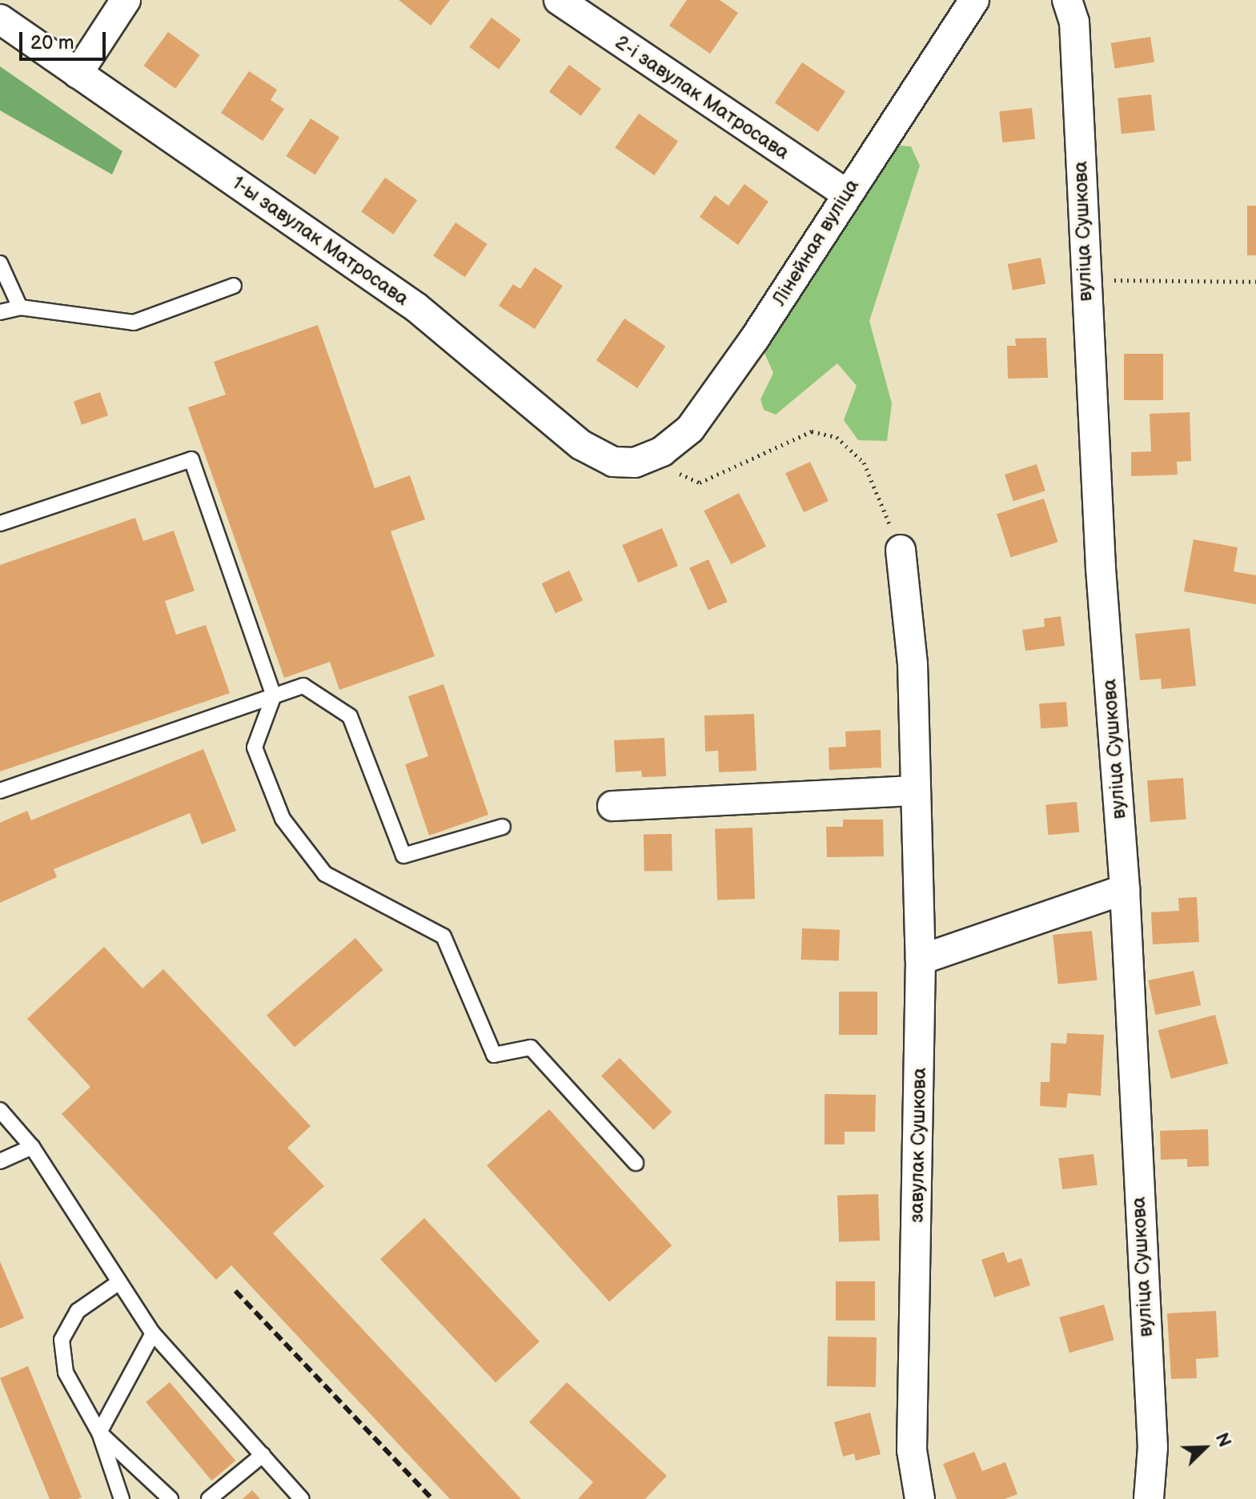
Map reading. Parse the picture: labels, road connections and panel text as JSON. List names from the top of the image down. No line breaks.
{"streets":{"street":["2-і завулак Матросава","вуліца Сушкова","1-ы завулак Матросава","Лінейная вуліца","завулак Сушкова"]},"crossings":[["2-і завулак Матросава","Лінейная вуліца"],["1-ы завулак Матросава","Лінейная вуліца"]],"scale_bar":"20 m","north":"top right"}
